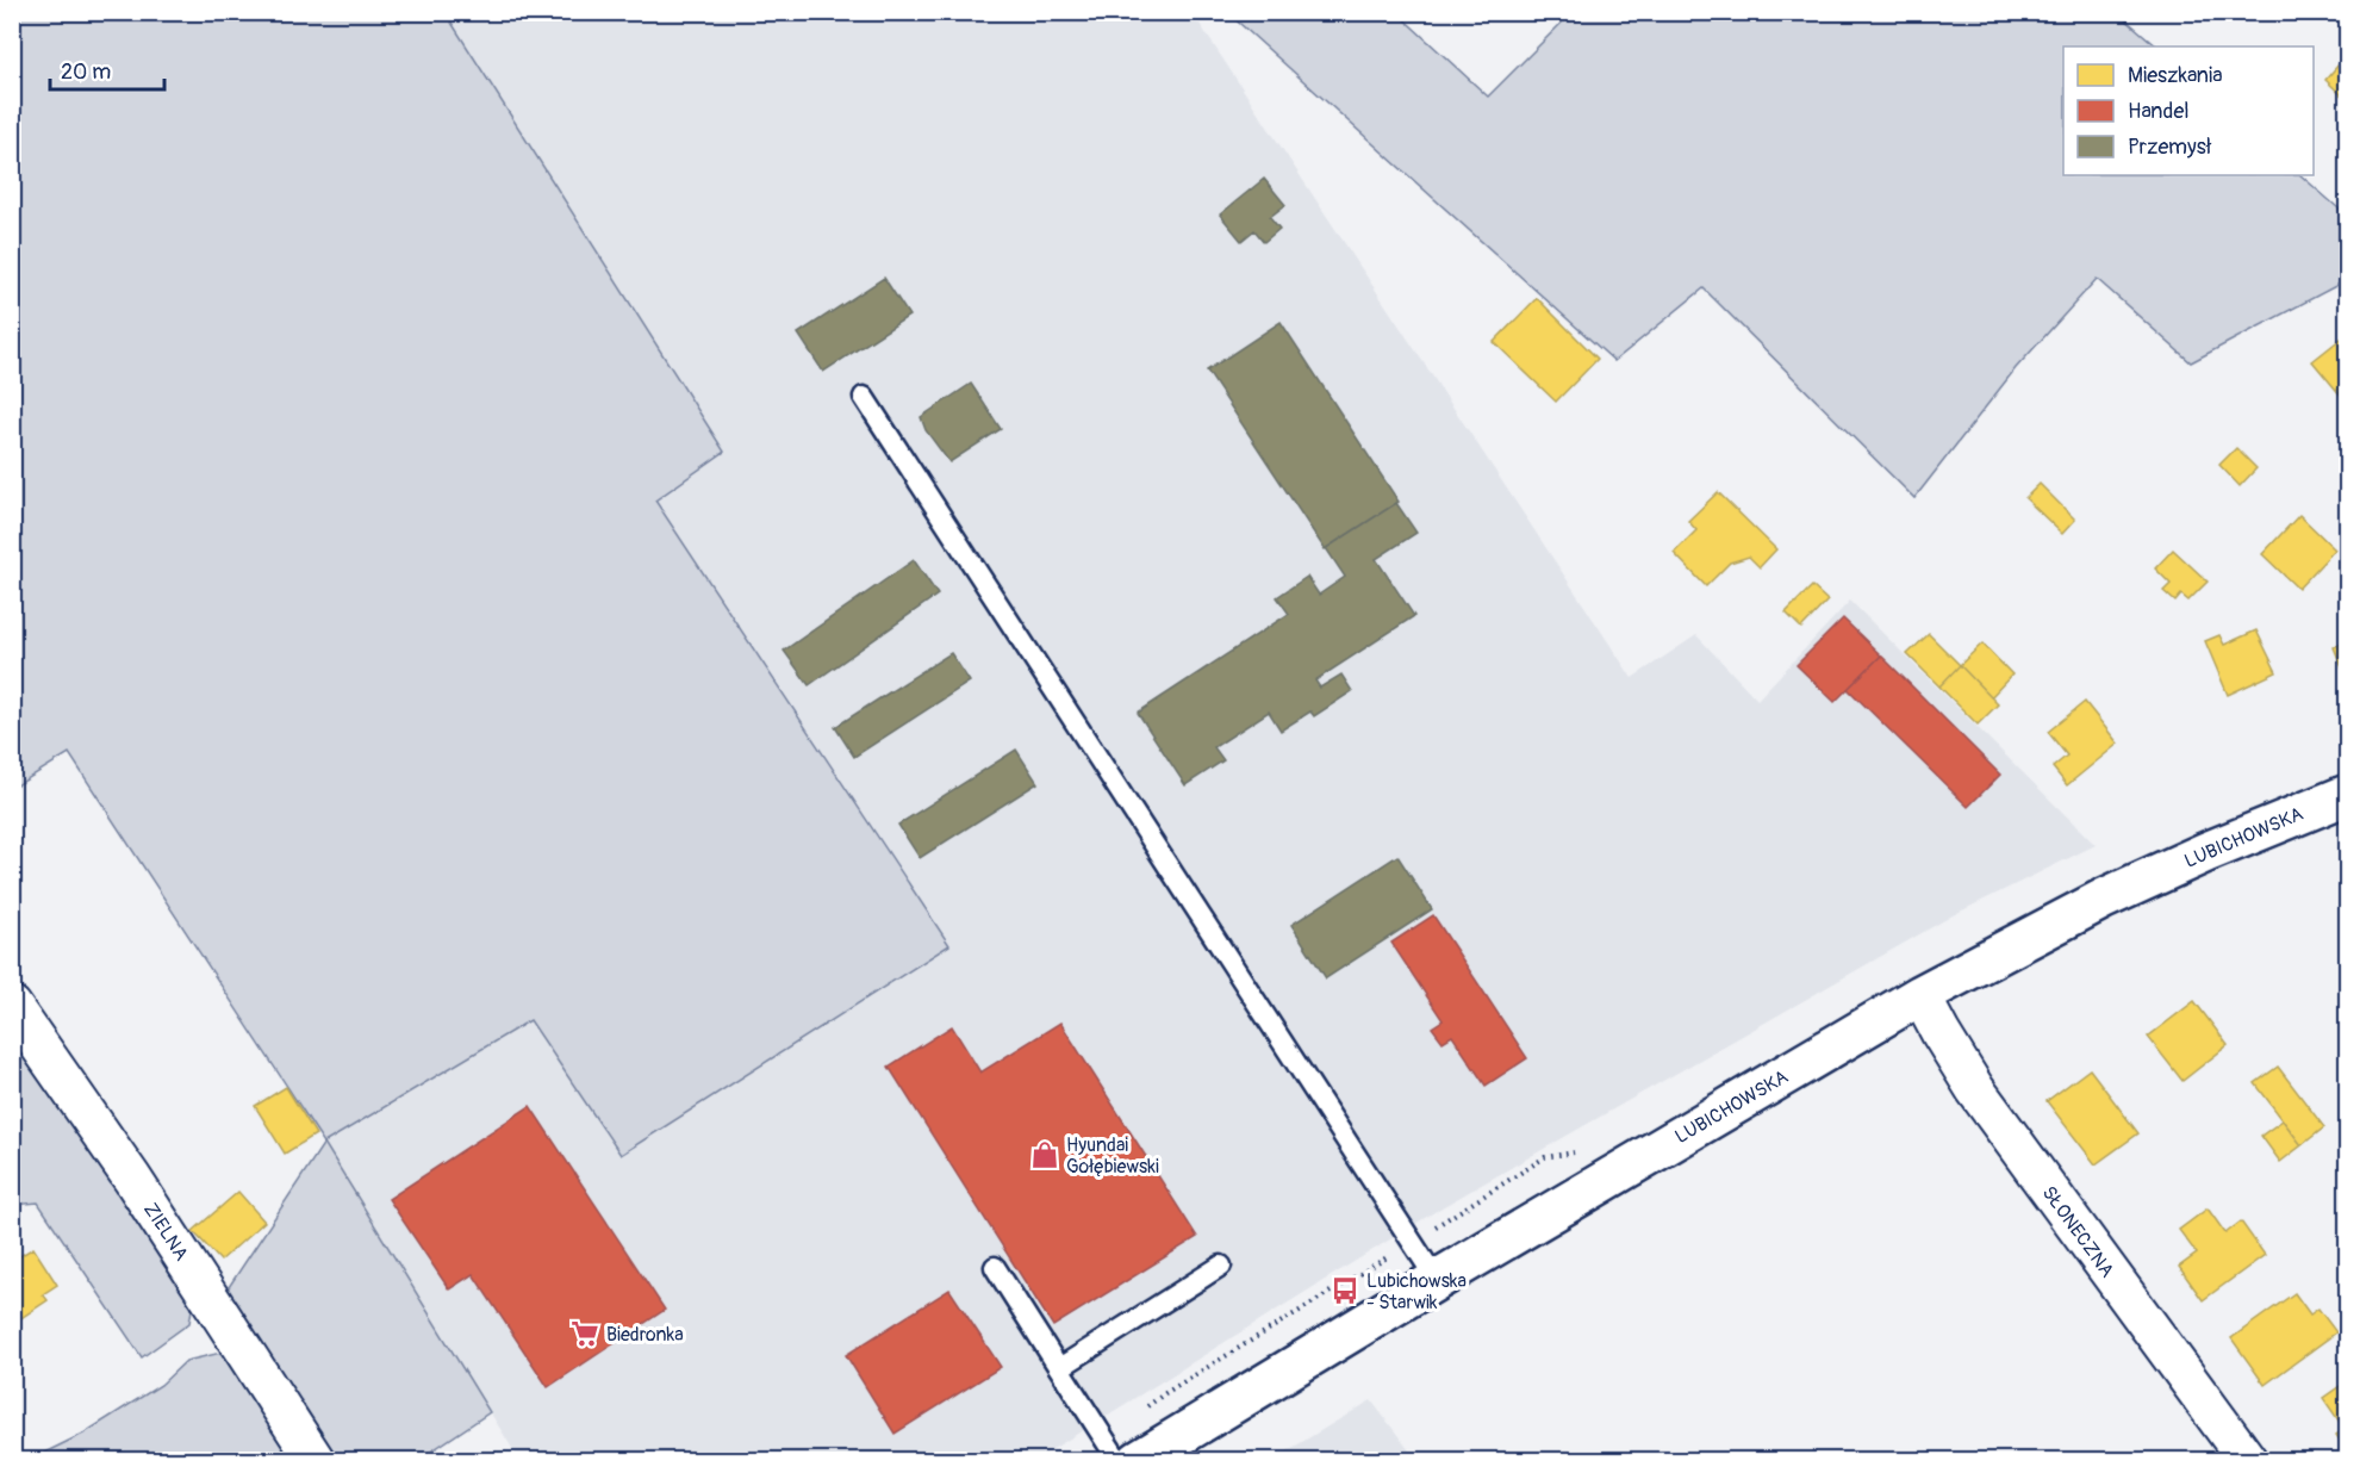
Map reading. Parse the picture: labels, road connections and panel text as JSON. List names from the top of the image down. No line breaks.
{"streets":{"street":["LUBICHOWSKA","ZIELNA","SŁONECZNA"]},"crossings":[["LUBICHOWSKA","SŁONECZNA"]],"places":{"shop":["Hyundai Gołębiewski"],"bus stop":["Lubichowska - Starwik"],"supermarket":["Biedronka"]},"legend":["Mieszkania","Handel","Przemysł"],"scale_bar":"20 m"}
